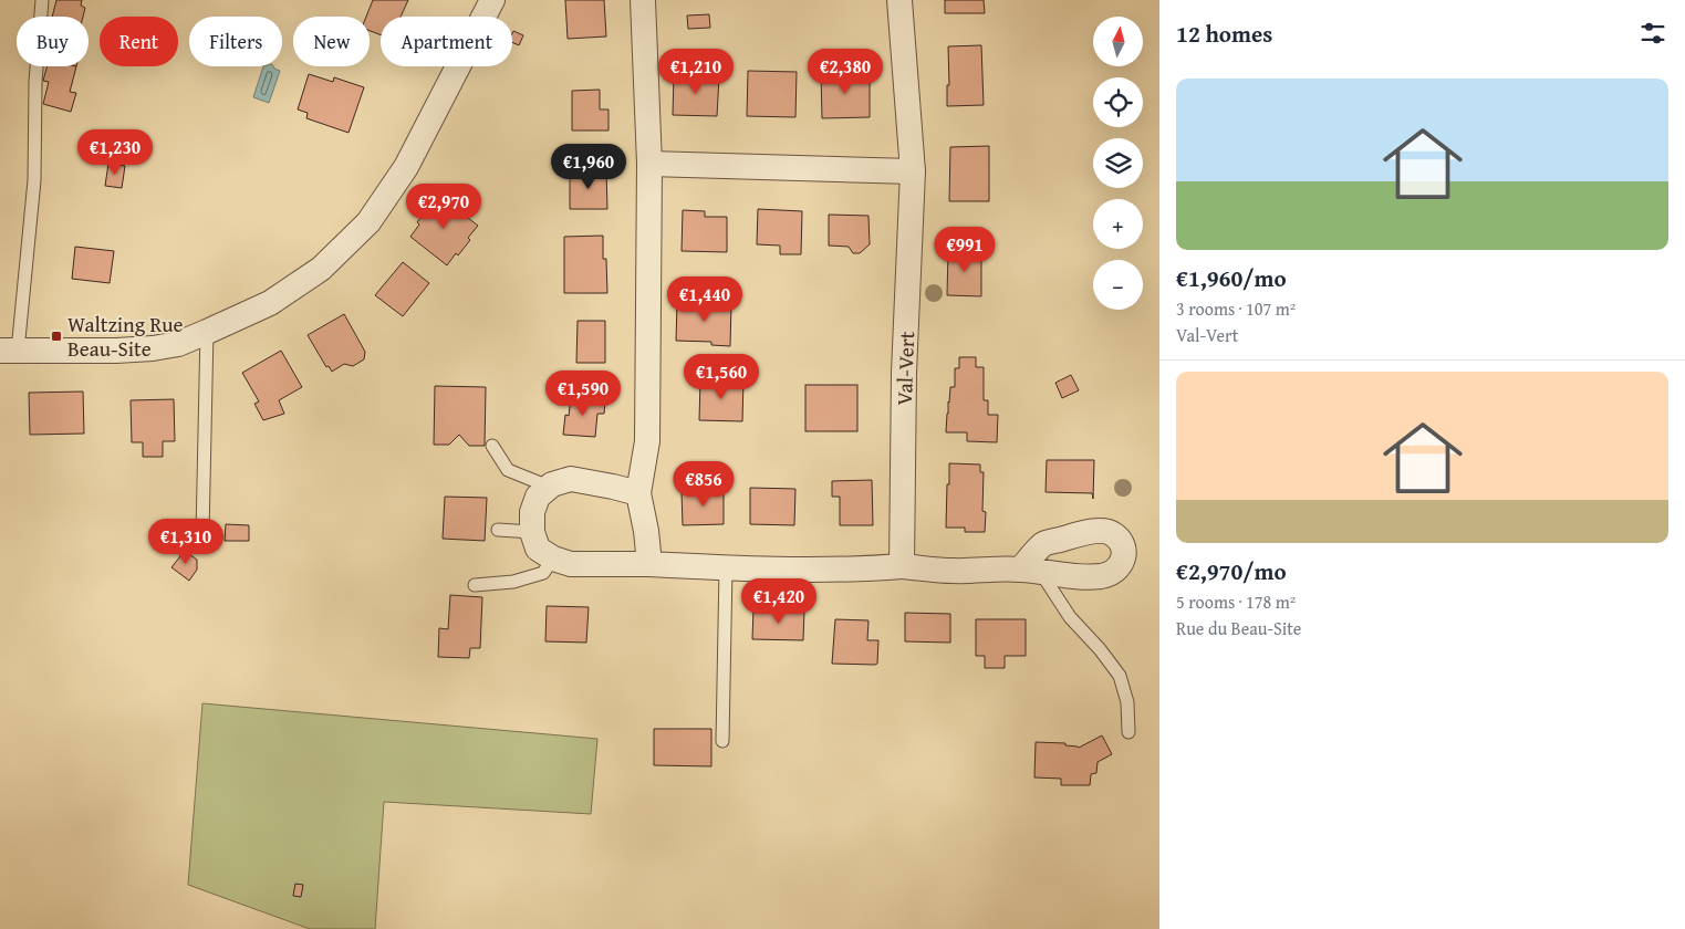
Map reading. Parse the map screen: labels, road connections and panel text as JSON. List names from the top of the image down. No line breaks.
{"streets":{"street":["Val-Vert"]},"places":{"transit":["Waltzing Rue Beau-Site"]},"north":"top","page":{"heading":"12 homes","map_buttons":["+","−"],"chip":["Buy","Rent","Filters","New","Apartment"],"price":["€1,210","€2,380","€1,230","€1,960","€2,970","€991","€1,440","€1,560","€1,590","€856","€1,310","€1,420"],"list":[{"name":"€1,960/mo","note":"3 rooms · 107 m² · Val-Vert"},{"name":"€2,970/mo","note":"5 rooms · 178 m² · Rue du Beau-Site"}]}}
